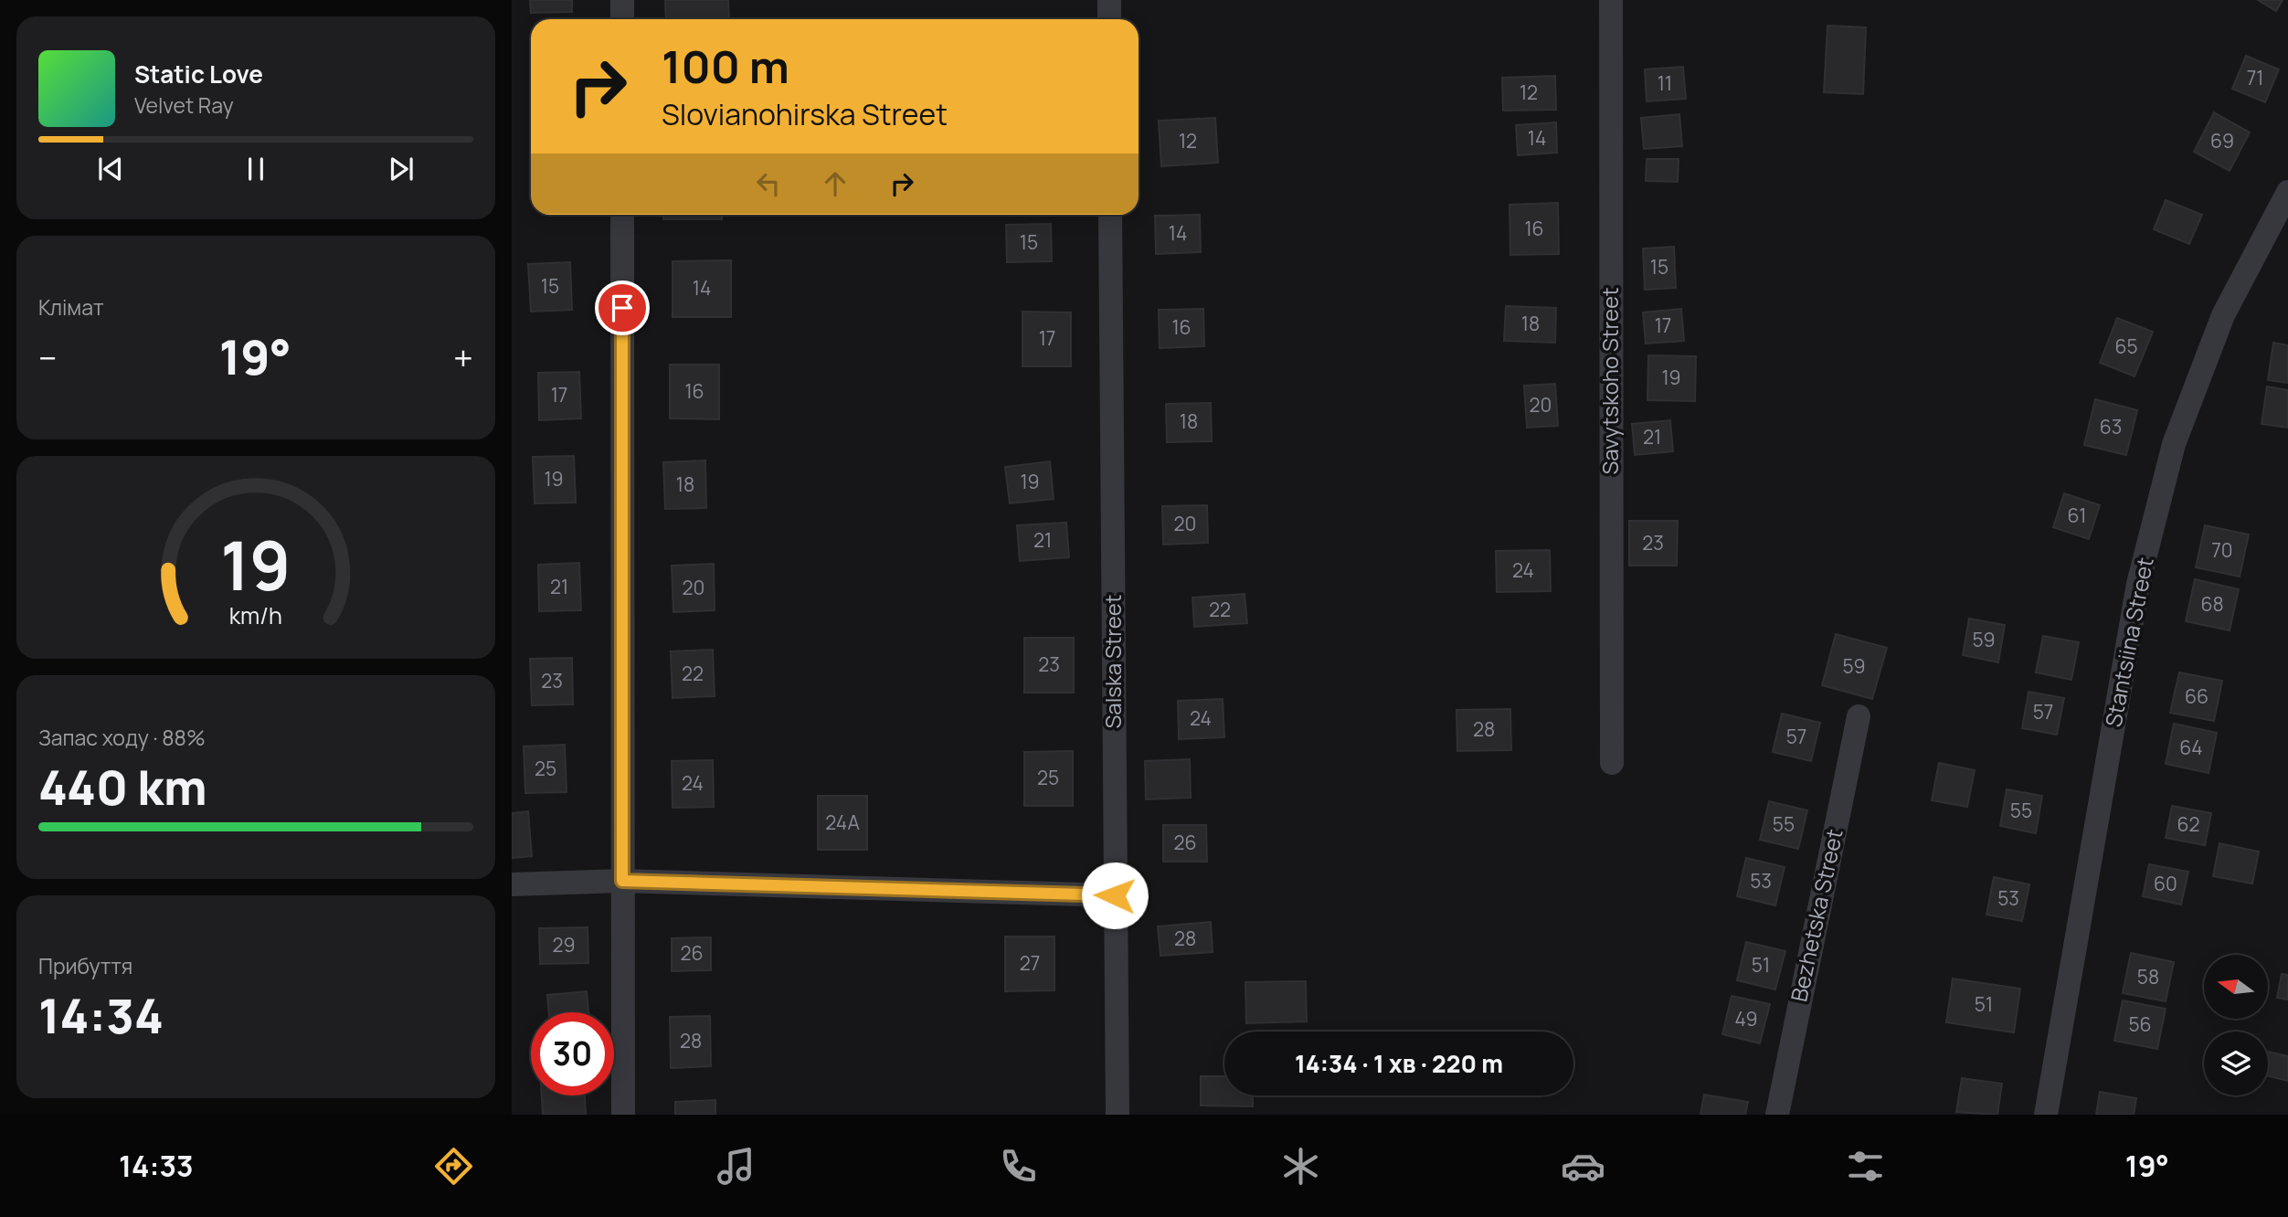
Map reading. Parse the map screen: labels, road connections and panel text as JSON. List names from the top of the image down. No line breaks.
{"streets":{"street":["Savytskoho Street","Stantsiina Street","Salska Street","Bezhetska Street"]},"house_numbers":["71","11","12","14","12","69","16","14","15","15","15","14","18","17","16","17","65","19","16","17","20","18","63","21","19","19","18","61","20","21","23","70","24","21","20","68","22","59","23","59","22","23","66","57","24","28","57","64","25","25","24","55","24А","55","62","26","53","60","53","28","29","26","27","51","58","51","49","56","28"],"north":"left","page":{"turn":["100 m","Slovianohirska Street"],"song":["Static Love","Velvet Ray"],"tile":["Клімат",["Запас ходу · 88%","440 km"],["Прибуття","14:34"]],"heat":["−","19°","+"],"limit":"30","trip":"14:34 · 1 хв · 220 m","tabs":["14:33","19°"],"gauge":["19","km/h"]}}
